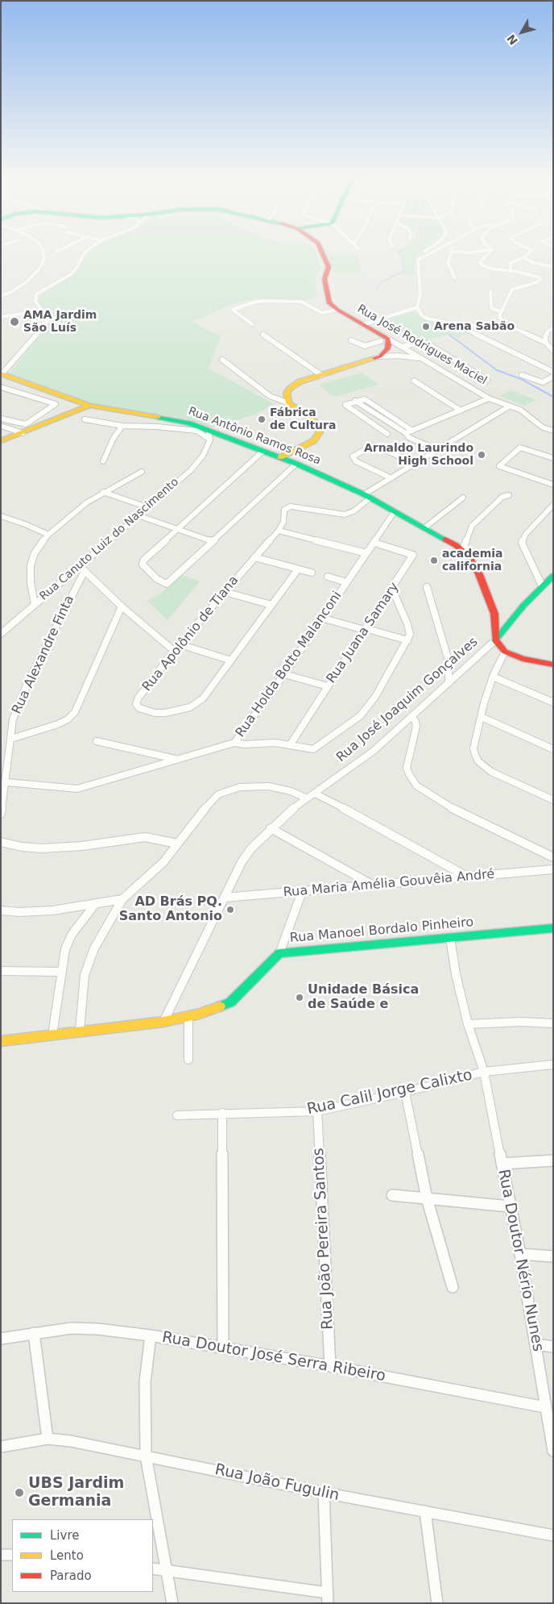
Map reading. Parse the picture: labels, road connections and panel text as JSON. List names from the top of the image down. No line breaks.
{"streets":{"street":["Rua José Rodrigues Maciel","Rua Antônio Ramos Rosa","Rua Canuto Luiz do Nascimento","Rua Juana Samary","Rua Apolônio de Tiana","Rua Alexandre Finta","Rua Holda Botto Malanconi","Rua José Joaquim Gonçalves","Rua Maria Amélia Gouvêia André","Rua Manoel Bordalo Pinheiro","Rua Calil Jorge Calixto","Rua João Pereira Santos","Rua Doutor Nério Nunes","Rua Doutor José Serra Ribeiro","Rua João Fugulin"]},"crossings":[["Rua Antônio Ramos Rosa","Rua Canuto Luiz do Nascimento"],["Rua Antônio Ramos Rosa","Rua Apolônio de Tiana"],["Rua Antônio Ramos Rosa","Rua Holda Botto Malanconi"],["Rua Juana Samary","Rua Holda Botto Malanconi"],["Rua Alexandre Finta","Rua Holda Botto Malanconi"],["Rua José Joaquim Gonçalves","Rua Maria Amélia Gouvêia André"],["Rua José Joaquim Gonçalves","Rua Manoel Bordalo Pinheiro"],["Rua Calil Jorge Calixto","Rua João Pereira Santos"],["Rua Calil Jorge Calixto","Rua Doutor Nério Nunes"],["Rua João Pereira Santos","Rua Doutor José Serra Ribeiro"],["Rua Doutor Nério Nunes","Rua Doutor José Serra Ribeiro"]],"places":["AMA Jardim São Luís","Arena Sabão","Fábrica de Cultura","Arnaldo Laurindo High School","academia california","AD Brás PQ. Santo Antonio","Unidade Básica de Saúde e","UBS Jardim Germania"],"legend":["Livre","Lento","Parado"],"north":"bottom left"}
